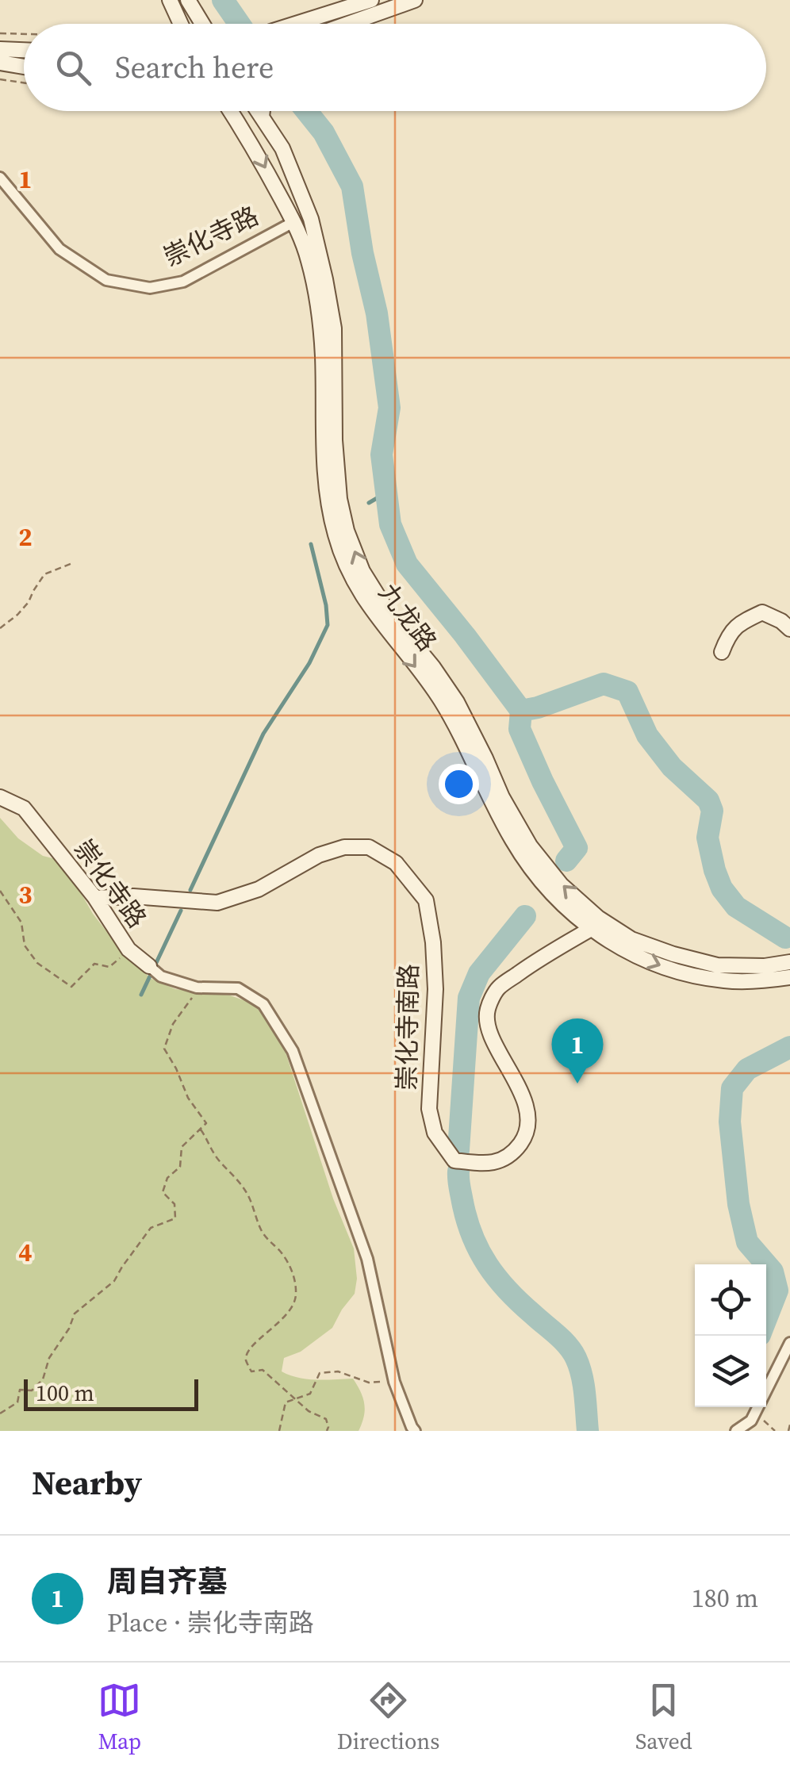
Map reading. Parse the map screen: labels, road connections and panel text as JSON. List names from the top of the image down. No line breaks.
{"streets":{"main road":["崇化寺路","九龙路","崇化寺南路"]},"crossings":[["崇化寺路","九龙路"],["崇化寺路","崇化寺南路"],["九龙路","崇化寺南路"]],"scale_bar":"100 m","page":{"search":"Search here","pins":"1","scale":"100 m","heading":"Nearby","list":[{"mark":"1","name":"周自齐墓","note":"Place · 崇化寺南路","value":"180 m"}],"nav":["Map","Directions","Saved"]},"grid":{"rows":["1","2","3","4"]}}
